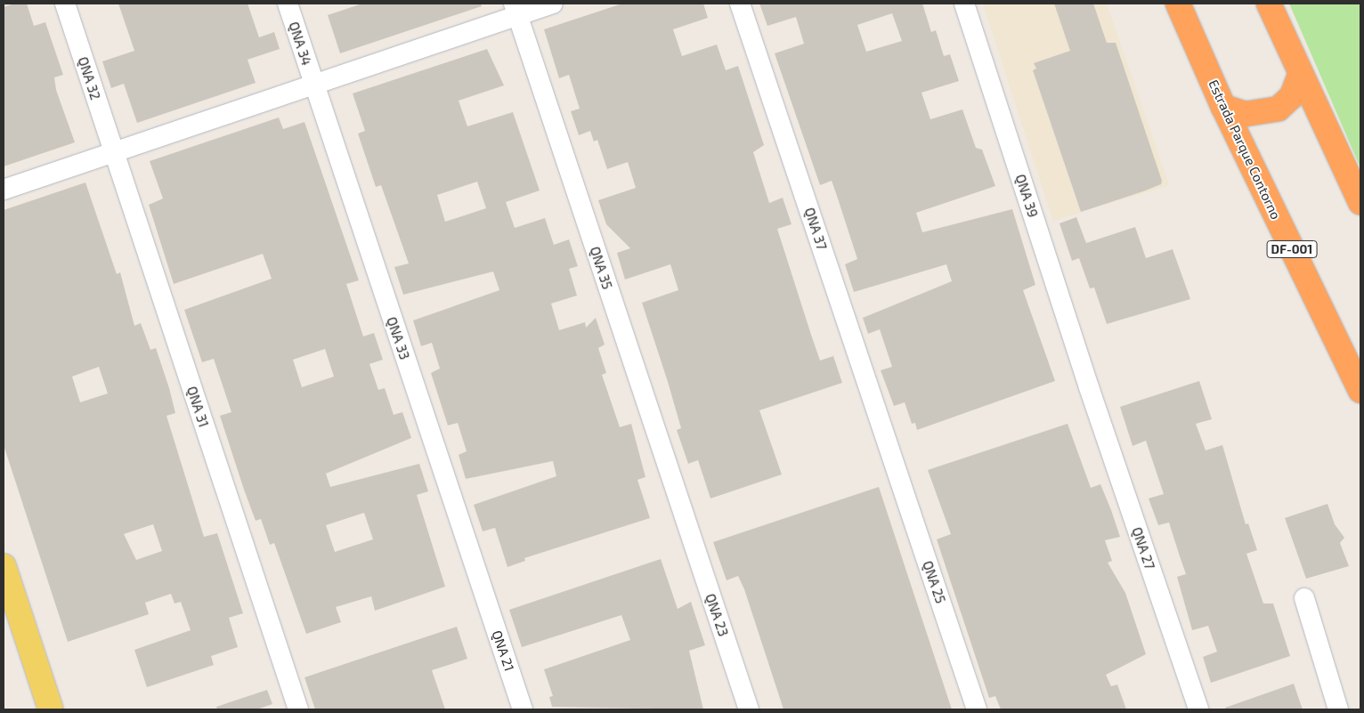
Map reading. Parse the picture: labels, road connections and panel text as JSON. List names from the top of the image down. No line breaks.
{"streets":{"highway":["Estrada Parque Contorno","DF-001"],"street":["QNA 34","QNA 32","QNA 39","QNA 37","QNA 35","QNA 33","QNA 31","QNA 27","QNA 25","QNA 23","QNA 21"]},"crossings":[["QNA 34","QNA 33"],["QNA 32","QNA 31"],["QNA 39","QNA 27"],["QNA 37","QNA 25"],["QNA 35","QNA 23"],["QNA 33","QNA 21"]]}
